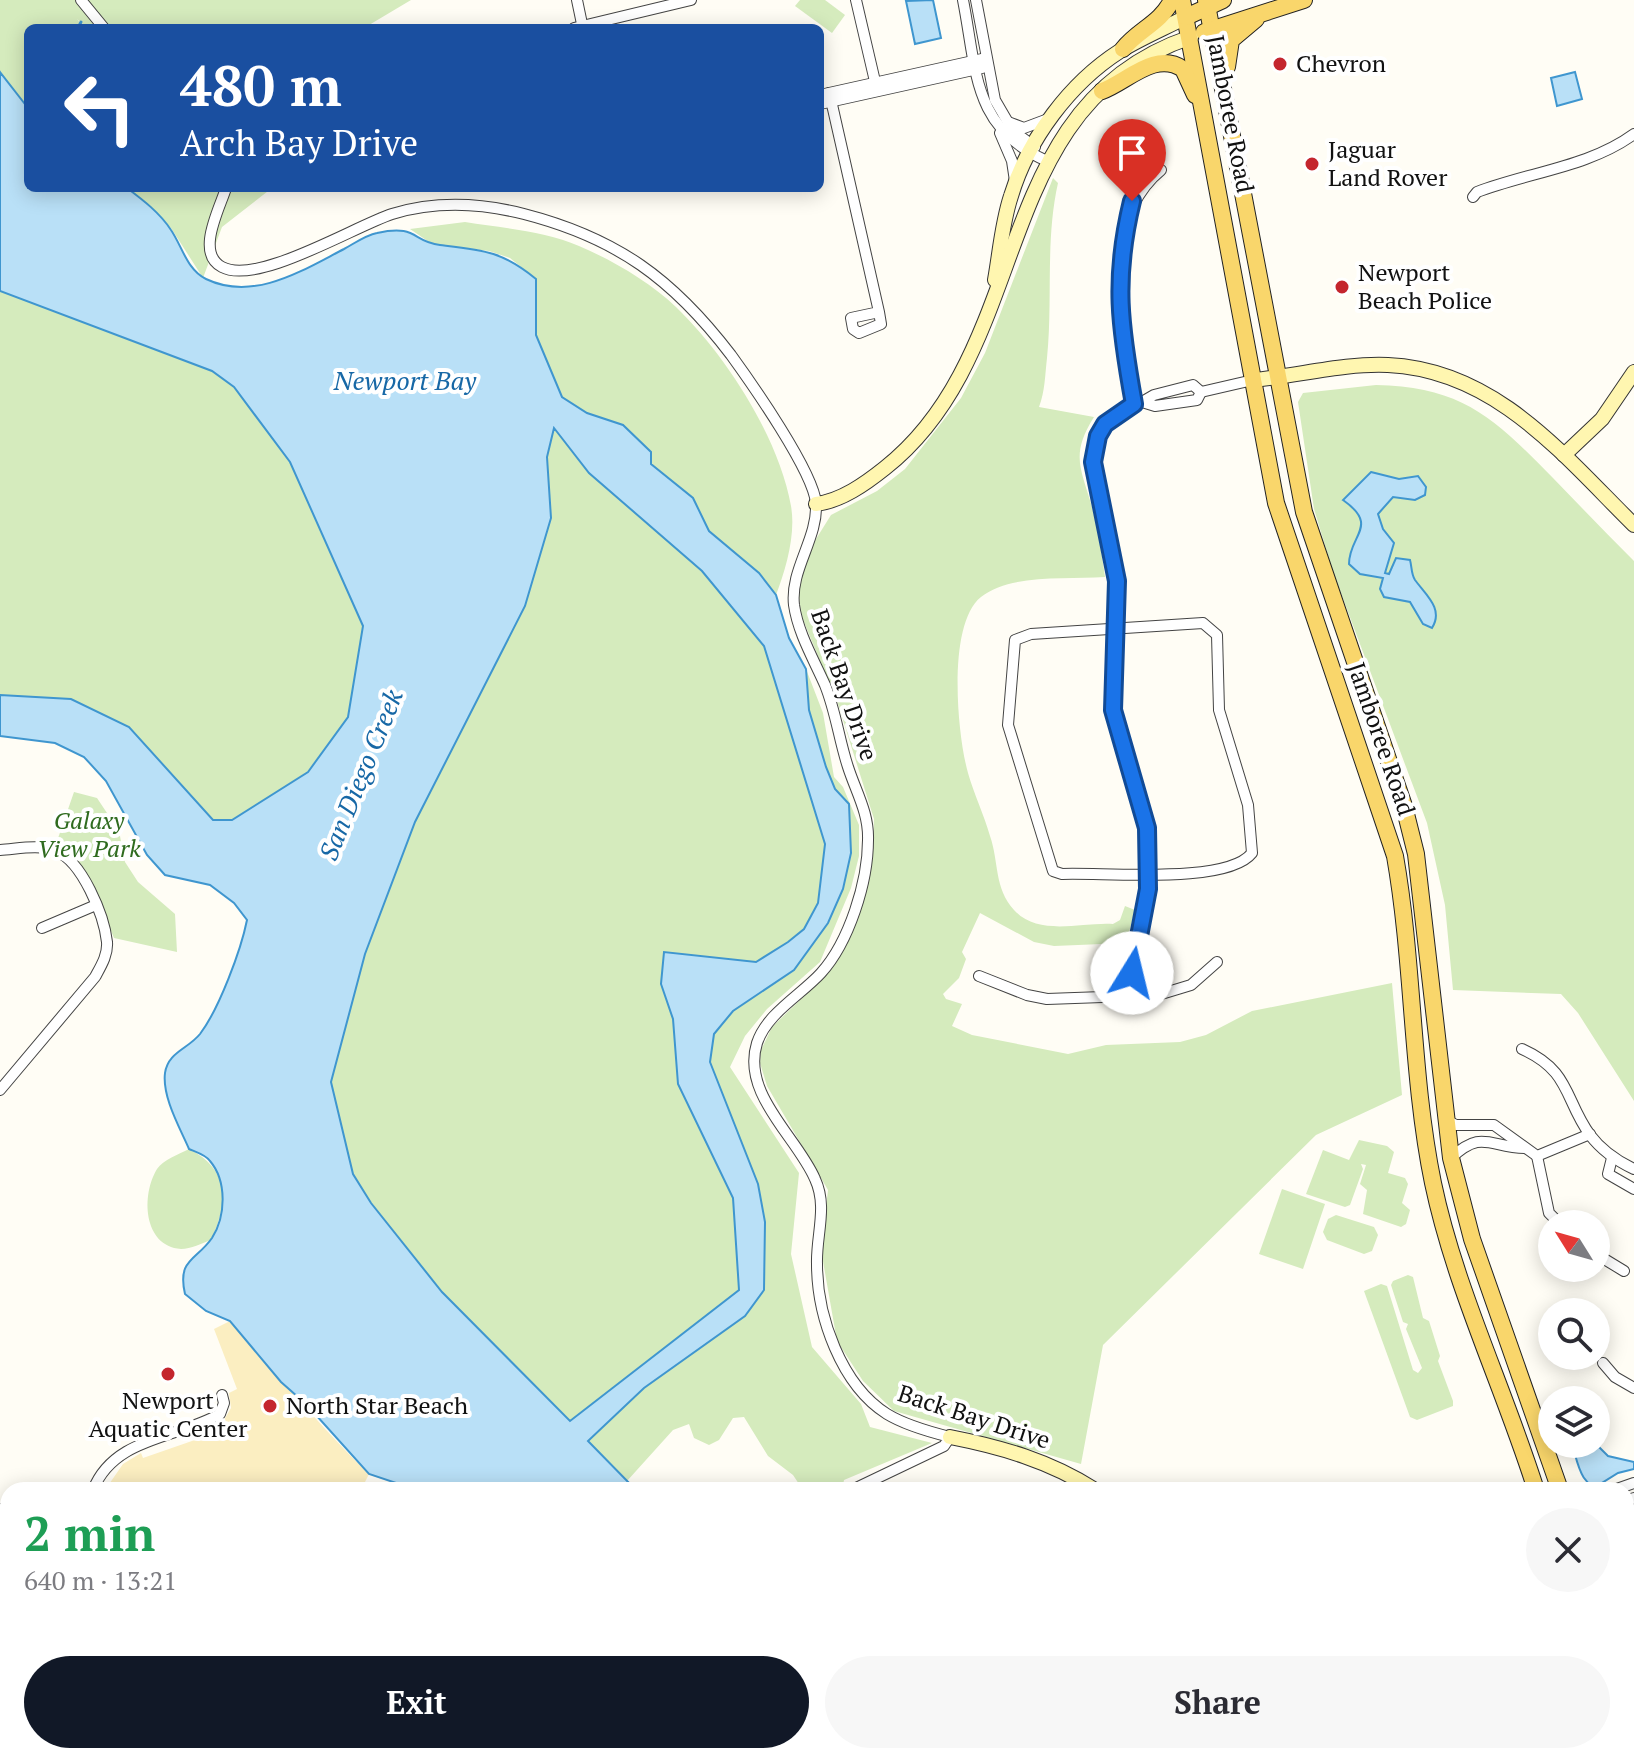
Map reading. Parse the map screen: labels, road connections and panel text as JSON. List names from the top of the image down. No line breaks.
{"streets":{"main road":["Jamboree Road"],"street":["Back Bay Drive"]},"water":["Newport Bay","San Diego Creek"],"parks":["Galaxy View Park"],"places":["Chevron","Jaguar Land Rover","Newport Beach Police","Newport Aquatic Center","North Star Beach"],"north":"top left","page":{"turn":["480 m","Arch Bay Drive"],"heading":["2 min","640 m · 13:21"],"buttons":["Exit","Share"]}}
